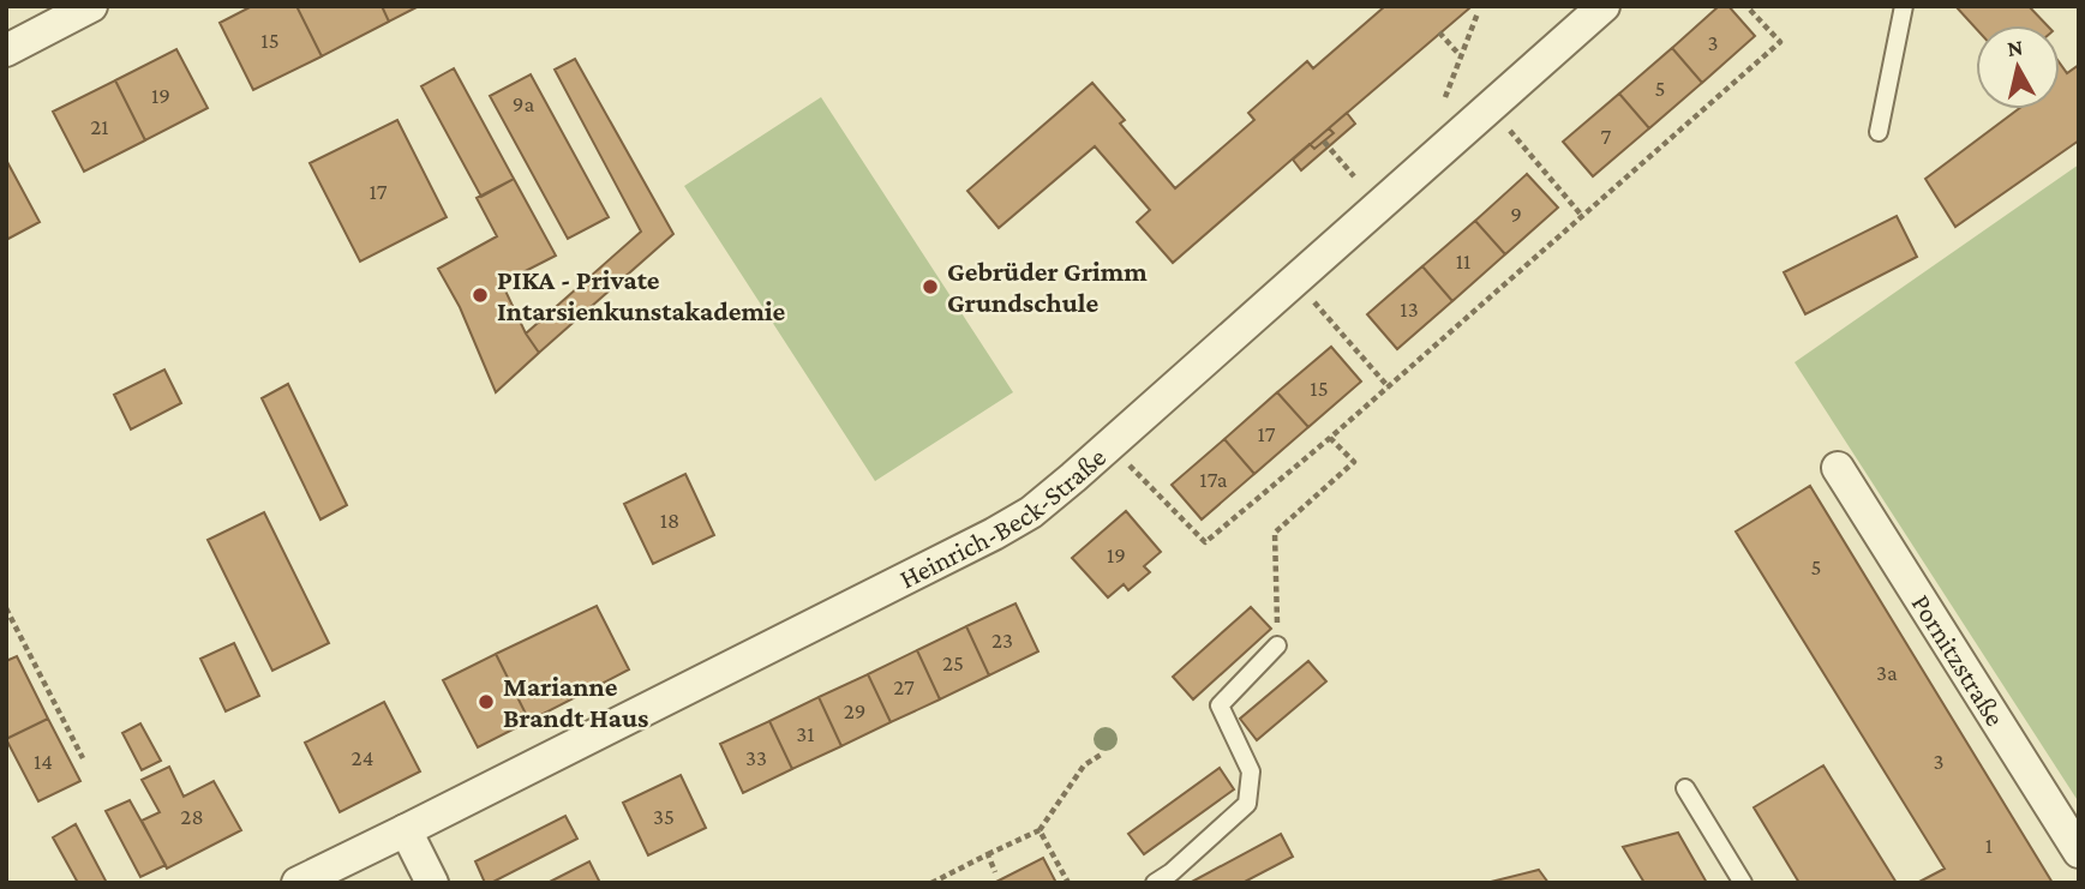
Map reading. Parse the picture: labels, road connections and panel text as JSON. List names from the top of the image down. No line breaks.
{"streets":{"street":["Heinrich-Beck-Straße","Pornitzstraße"]},"places":["Gebrüder Grimm Grundschule","PIKA - Private Intarsienkunstakademie","Marianne Brandt Haus"],"house_numbers":["15","3","5","19","9a","21","7","17","9","11","13","15","17","17a","18","19","5","23","25","3a","27","29","31","24","33","14","3","28","35","1"],"north":"top"}
